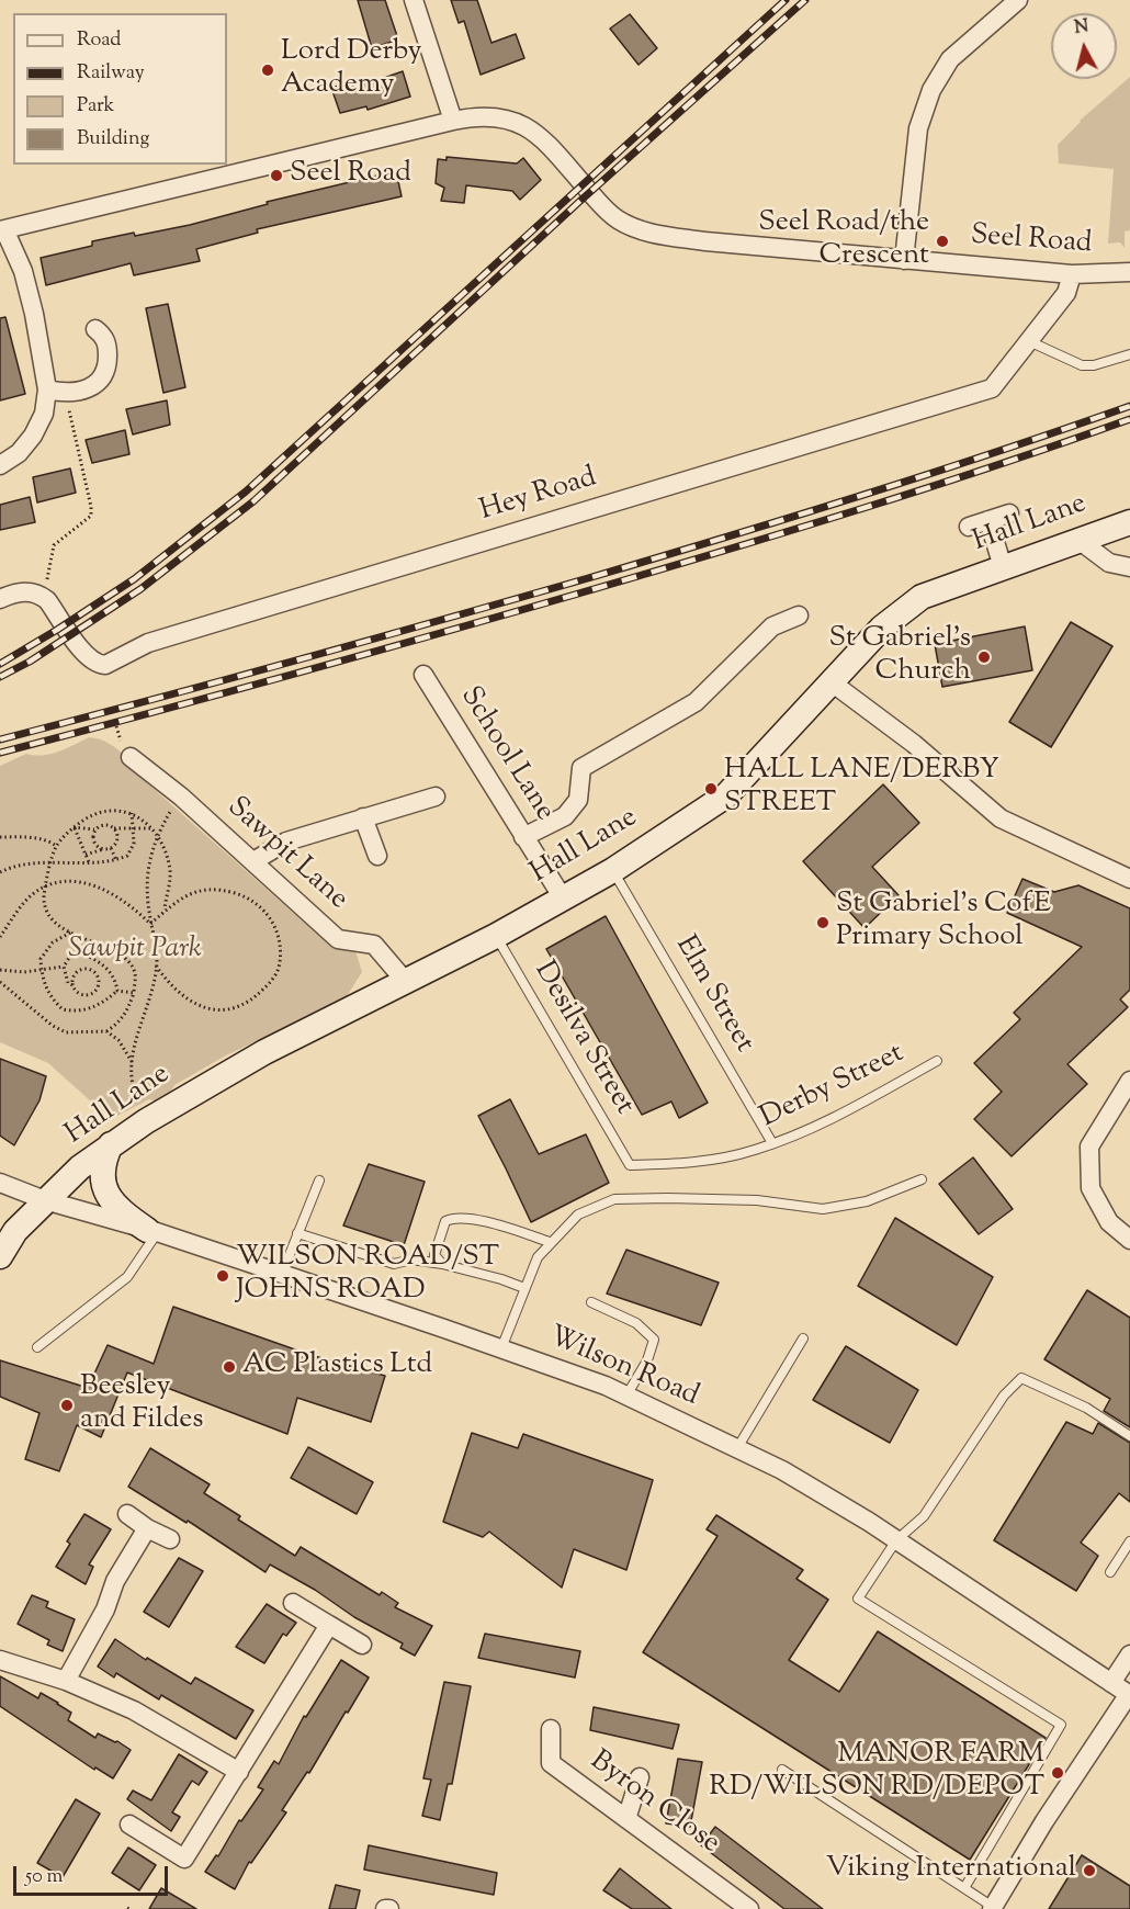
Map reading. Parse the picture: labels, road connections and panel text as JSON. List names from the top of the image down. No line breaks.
{"streets":{"street":["Seel Road","Hey Road","Hall Lane","School Lane","Sawpit Lane","Wilson Road","Byron Close"],"lane":["Elm Street","Desilva Street","Derby Street"]},"crossings":[["Seel Road","Hey Road"],["Hall Lane","School Lane"],["Hall Lane","Sawpit Lane"],["Hall Lane","Elm Street"],["Hall Lane","Desilva Street"],["Hall Lane","Wilson Road"],["Elm Street","Derby Street"],["Desilva Street","Derby Street"]],"parks":["Sawpit Park"],"places":["Lord Derby Academy","Seel Road","Seel Road/the Crescent","St Gabriel's Church","HALL LANE/DERBY STREET","St Gabriel's CofE Primary School","WILSON ROAD/ST JOHNS ROAD","AC Plastics Ltd","Beesley and Fildes","MANOR FARM RD/WILSON RD/DEPOT","Viking International"],"legend":["Road","Railway","Park","Building"],"scale_bar":"50 m","north":"top"}
